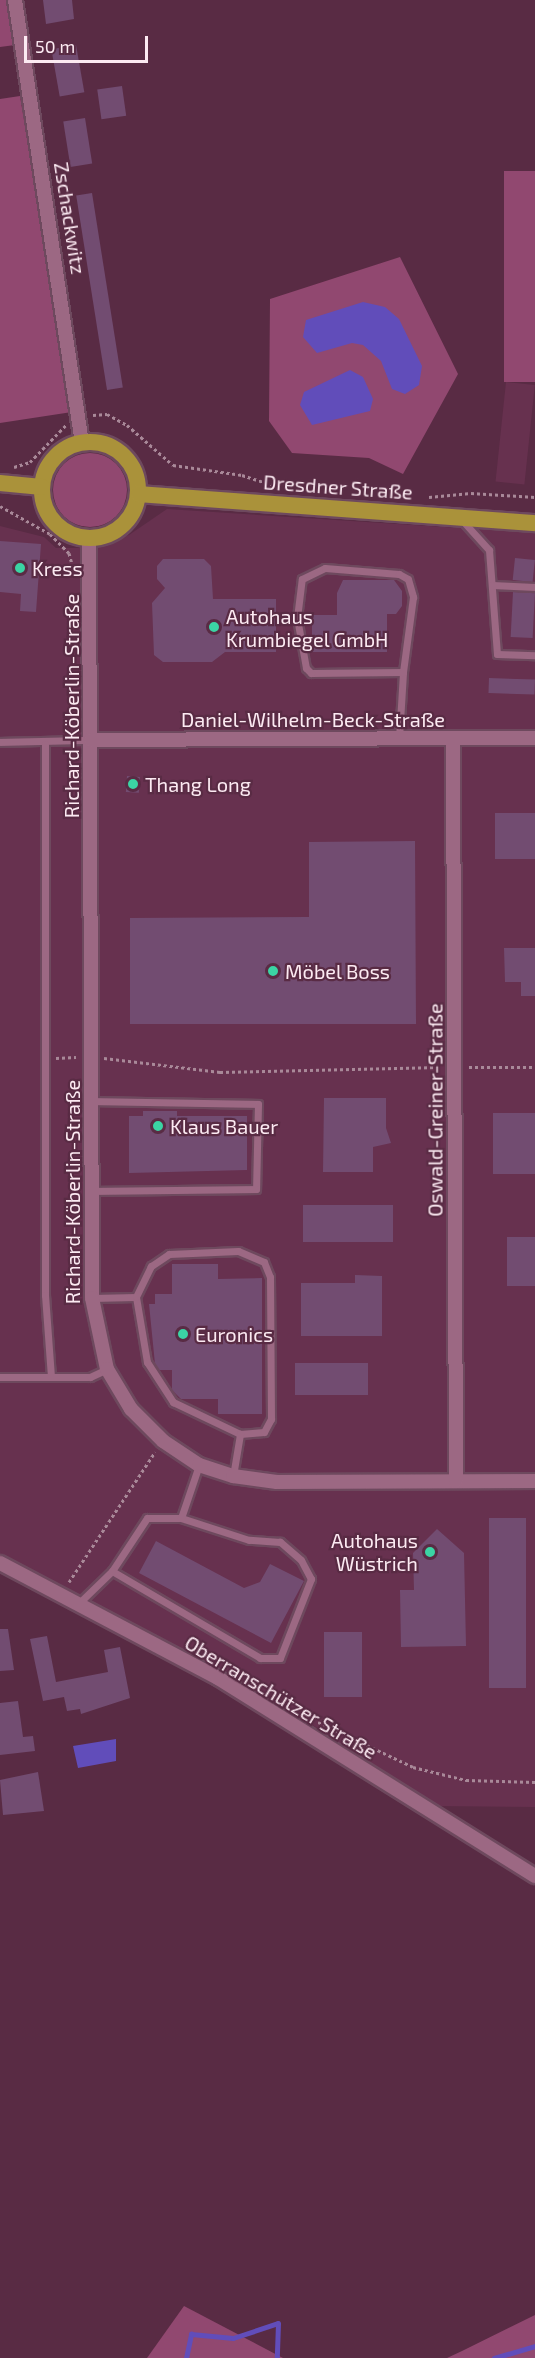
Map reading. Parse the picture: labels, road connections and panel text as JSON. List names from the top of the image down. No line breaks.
{"streets":{"main road":["Dresdner Straße"],"street":["Zschackwitz","Richard-Köberlin-Straße","Daniel-Wilhelm-Beck-Straße","Oswald-Greiner-Straße","Oberranschützer Straße"]},"crossings":[["Zschackwitz","Dresdner Straße"],["Zschackwitz","Richard-Köberlin-Straße"],["Dresdner Straße","Richard-Köberlin-Straße"],["Richard-Köberlin-Straße","Daniel-Wilhelm-Beck-Straße"],["Richard-Köberlin-Straße","Oswald-Greiner-Straße"],["Daniel-Wilhelm-Beck-Straße","Oswald-Greiner-Straße"]],"places":["Kress","Autohaus Krumbiegel GmbH","Thang Long","Möbel Boss","Klaus Bauer","Euronics","Autohaus Wüstrich"],"scale_bar":"50 m"}
